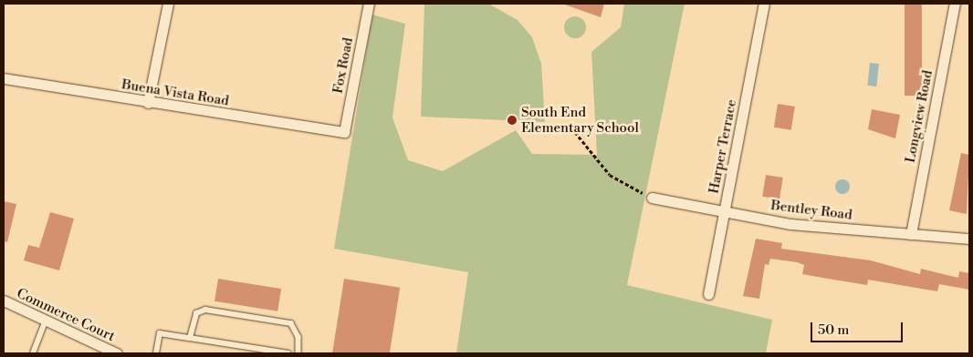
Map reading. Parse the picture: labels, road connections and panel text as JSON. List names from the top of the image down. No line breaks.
{"streets":{"street":["Fox Road","Buena Vista Road","Longview Road","Harper Terrace","Bentley Road","Commerce Court"]},"crossings":[["Fox Road","Buena Vista Road"],["Longview Road","Bentley Road"],["Harper Terrace","Bentley Road"]],"places":["South End Elementary School"],"scale_bar":"50 m"}
